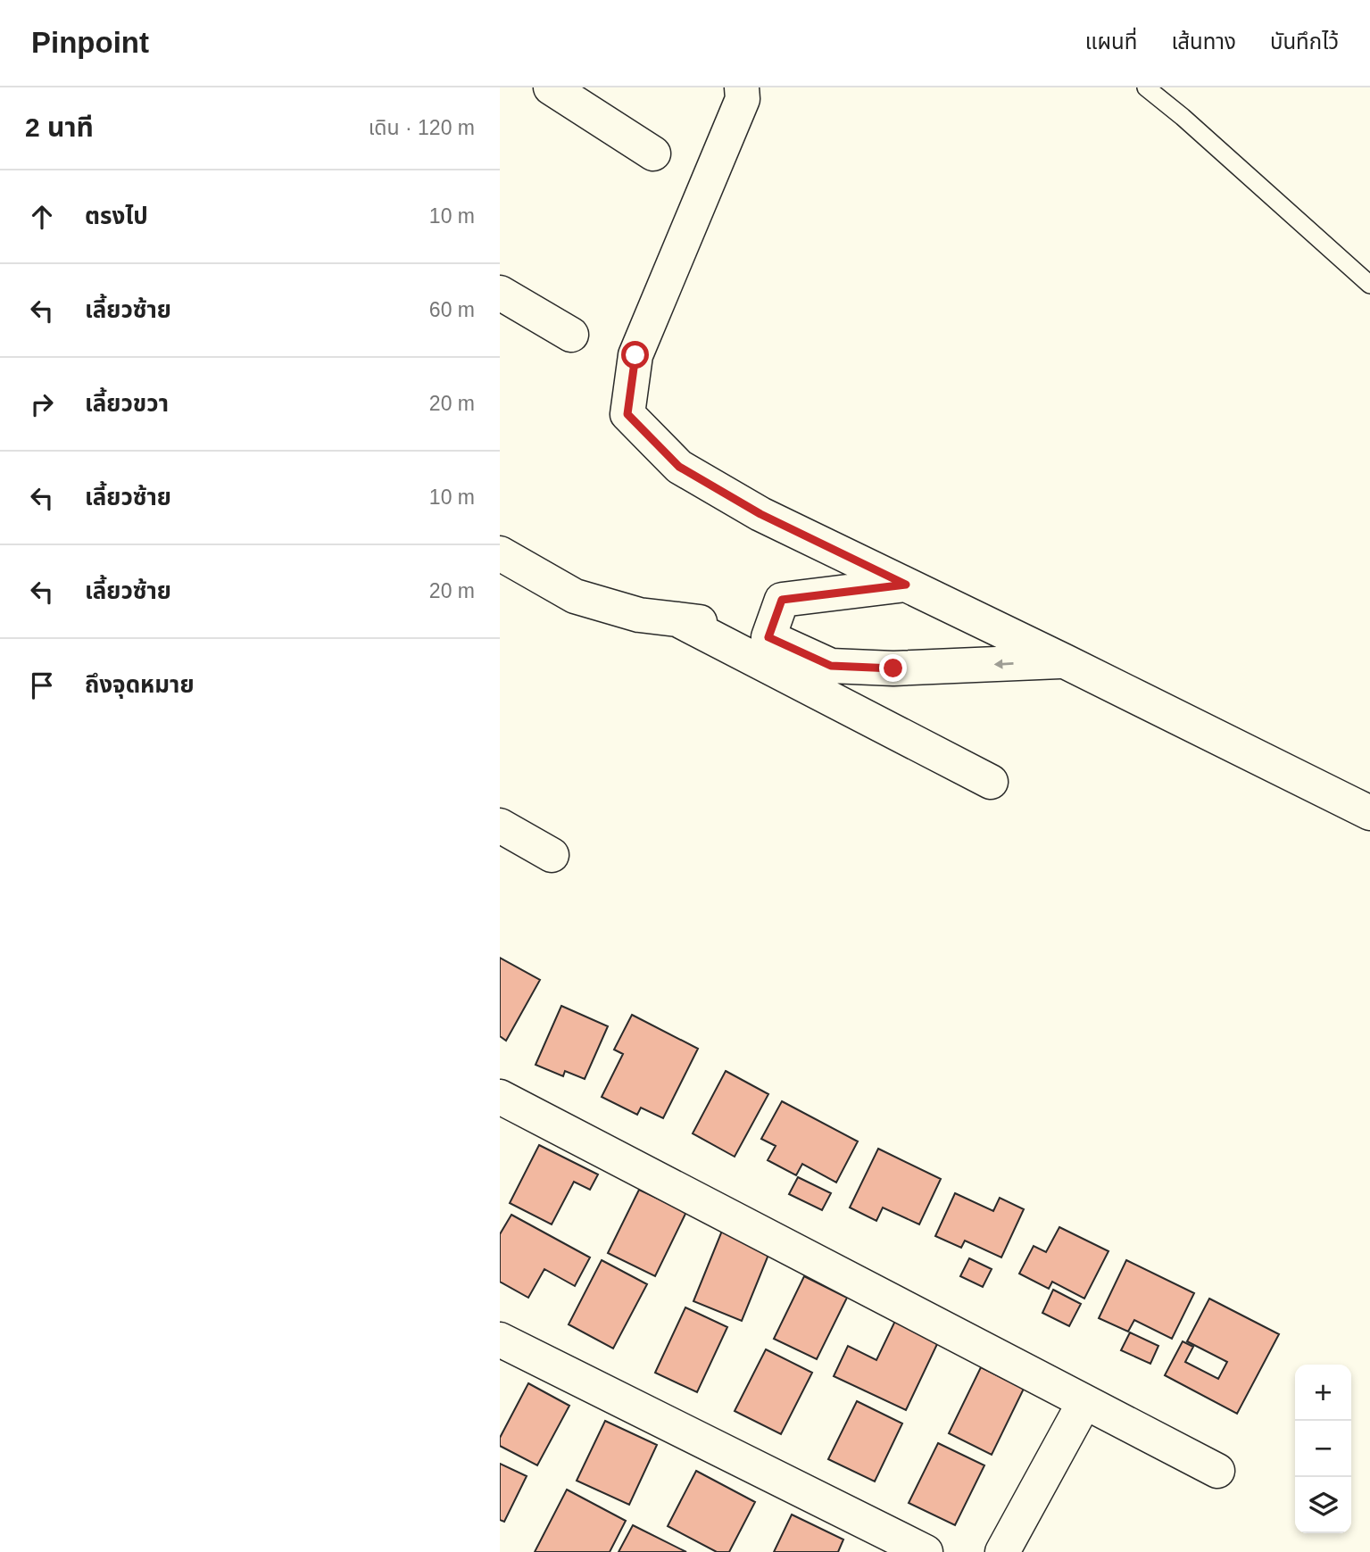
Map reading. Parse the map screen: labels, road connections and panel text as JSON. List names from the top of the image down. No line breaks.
{"page":{"header":"Pinpoint","nav":["แผนที่","เส้นทาง","บันทึกไว้"],"heading":["2 นาที","เดิน · 120 m"],"list":[["ตรงไป","10 m"],["เลี้ยวซ้าย","60 m"],["เลี้ยวขวา","20 m"],["เลี้ยวซ้าย","10 m"],["เลี้ยวซ้าย","20 m"],"ถึงจุดหมาย"],"map_buttons":["+","−"]}}
